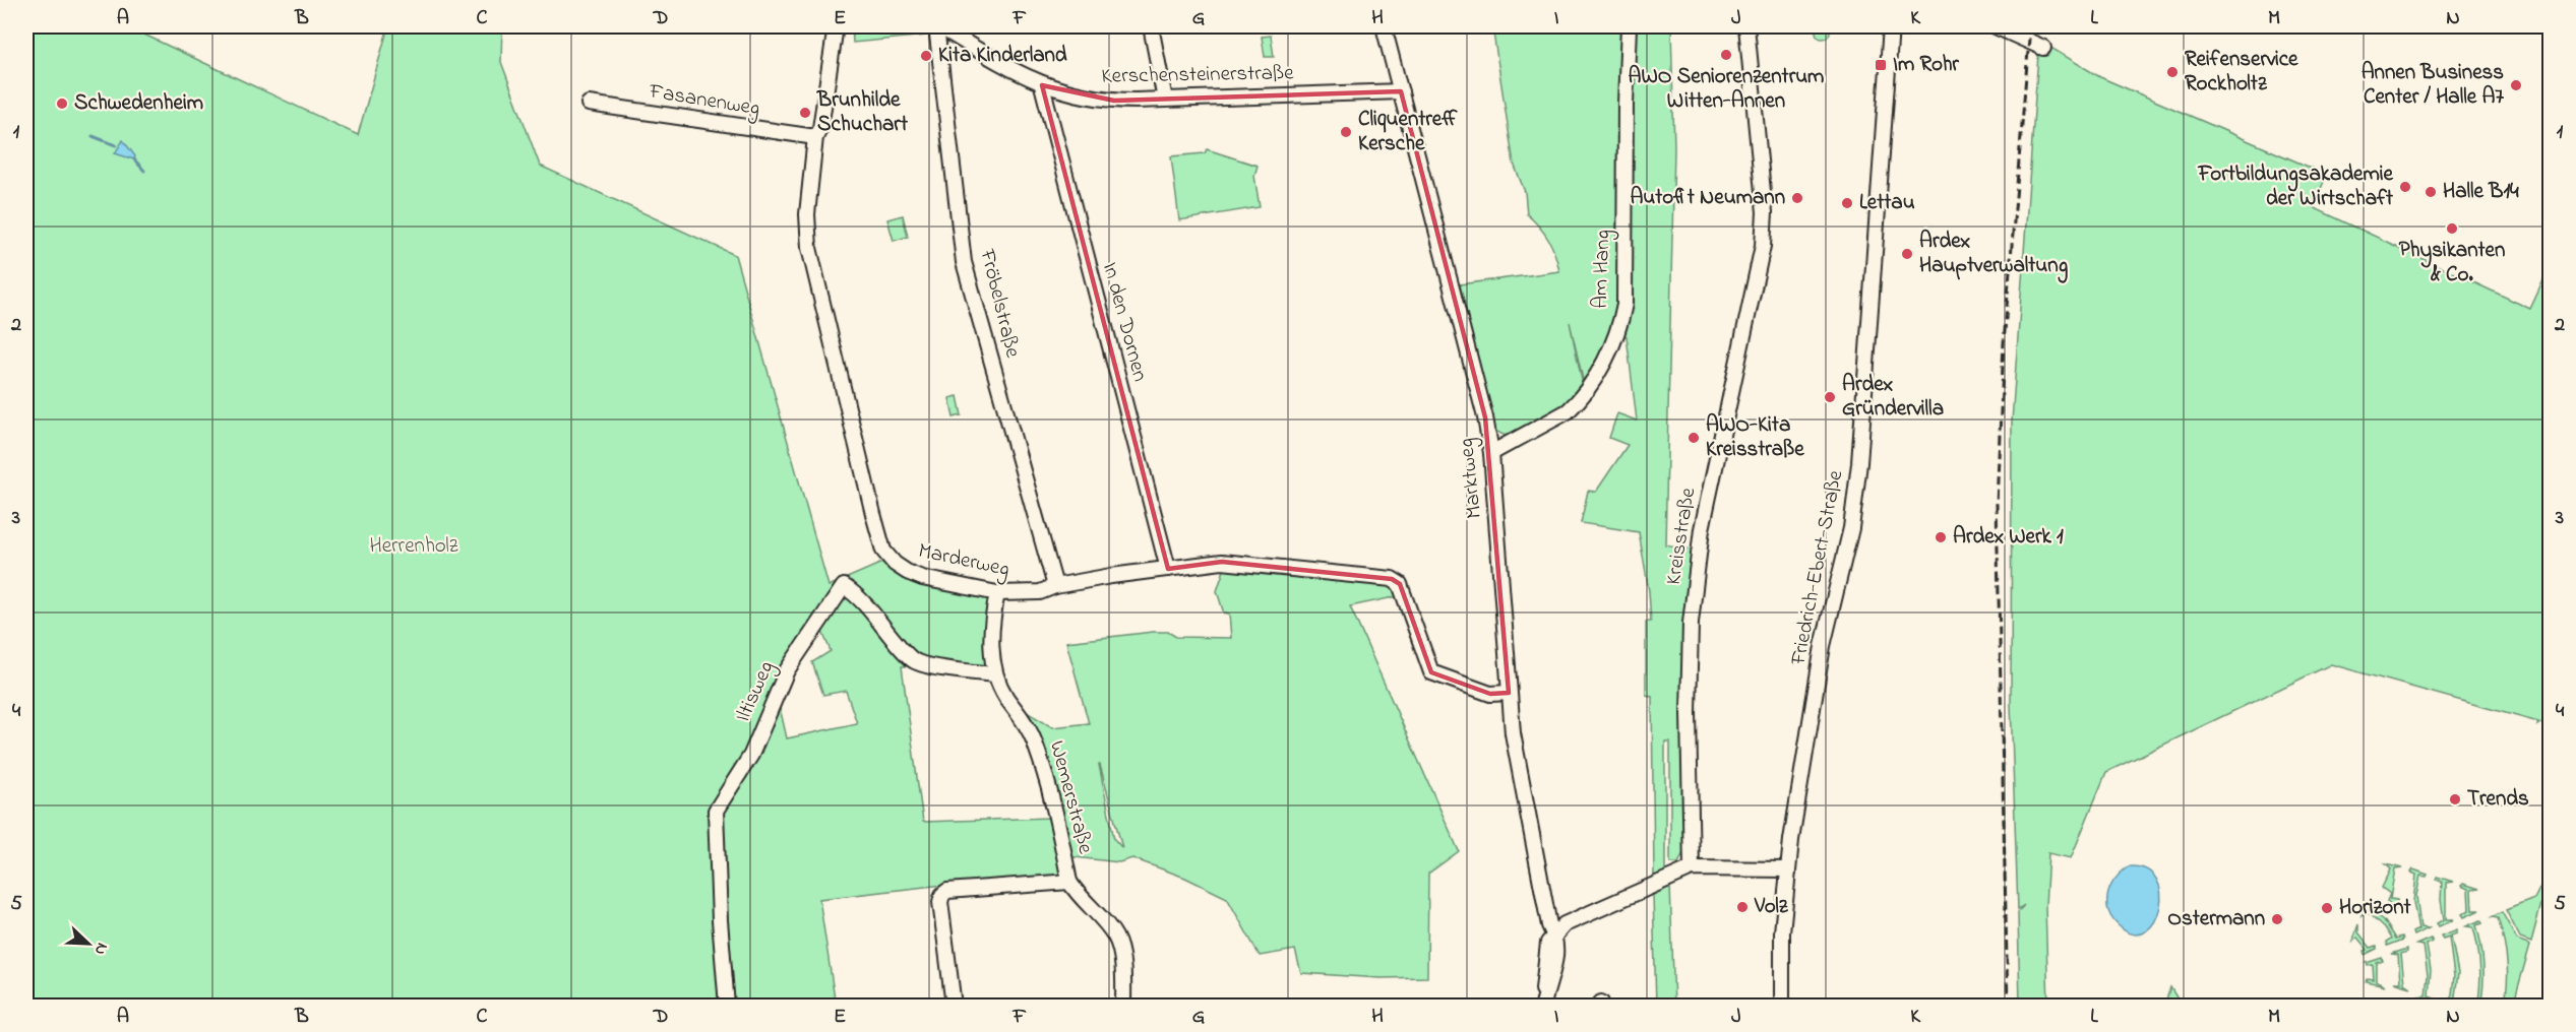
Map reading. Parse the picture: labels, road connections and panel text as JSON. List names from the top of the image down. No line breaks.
{"streets":{"street":["Kerschensteinerstraße","Fasanenweg","Am Hang","Fröbelstraße","In den Dornen","Marktweg","Kreisstraße","Marderweg","Friedrich-Ebert-Straße","Iltisweg","Wemerstraße"]},"crossings":[["Kerschensteinerstraße","Fröbelstraße"],["Kerschensteinerstraße","In den Dornen"],["Kerschensteinerstraße","Marktweg"],["Fasanenweg","Marderweg"],["Am Hang","Marktweg"],["Fröbelstraße","Marderweg"],["In den Dornen","Marderweg"],["Marktweg","Marderweg"],["Marderweg","Wemerstraße"],["Iltisweg","Wemerstraße"]],"parks":["Herrenholz"],"places":{"other":["AWO Seniorenzentrum Witten-Annen","Kita Kinderland","Reifenservice Rockholtz","Annen Business Center / Halle A7","Schwedenheim","Brunhilde Schuchart","Cliquentreff Kersche","Fortbildungsakademie der Wirtschaft","Halle B14","Autofit Neumann","Lettau","Physikanten & Co.","Ardex Hauptverwaltung","Ardex Gründervilla","AWO-Kita Kreisstraße","Ardex Werk 1","Trends","Volz","Horizont","Ostermann"],"transit":["Im Rohr"]},"north":"bottom right","grid":{"columns":["A","B","C","D","E","F","G","H","I","J","K","L","M","N"],"rows":["1","2","3","4","5"]}}
